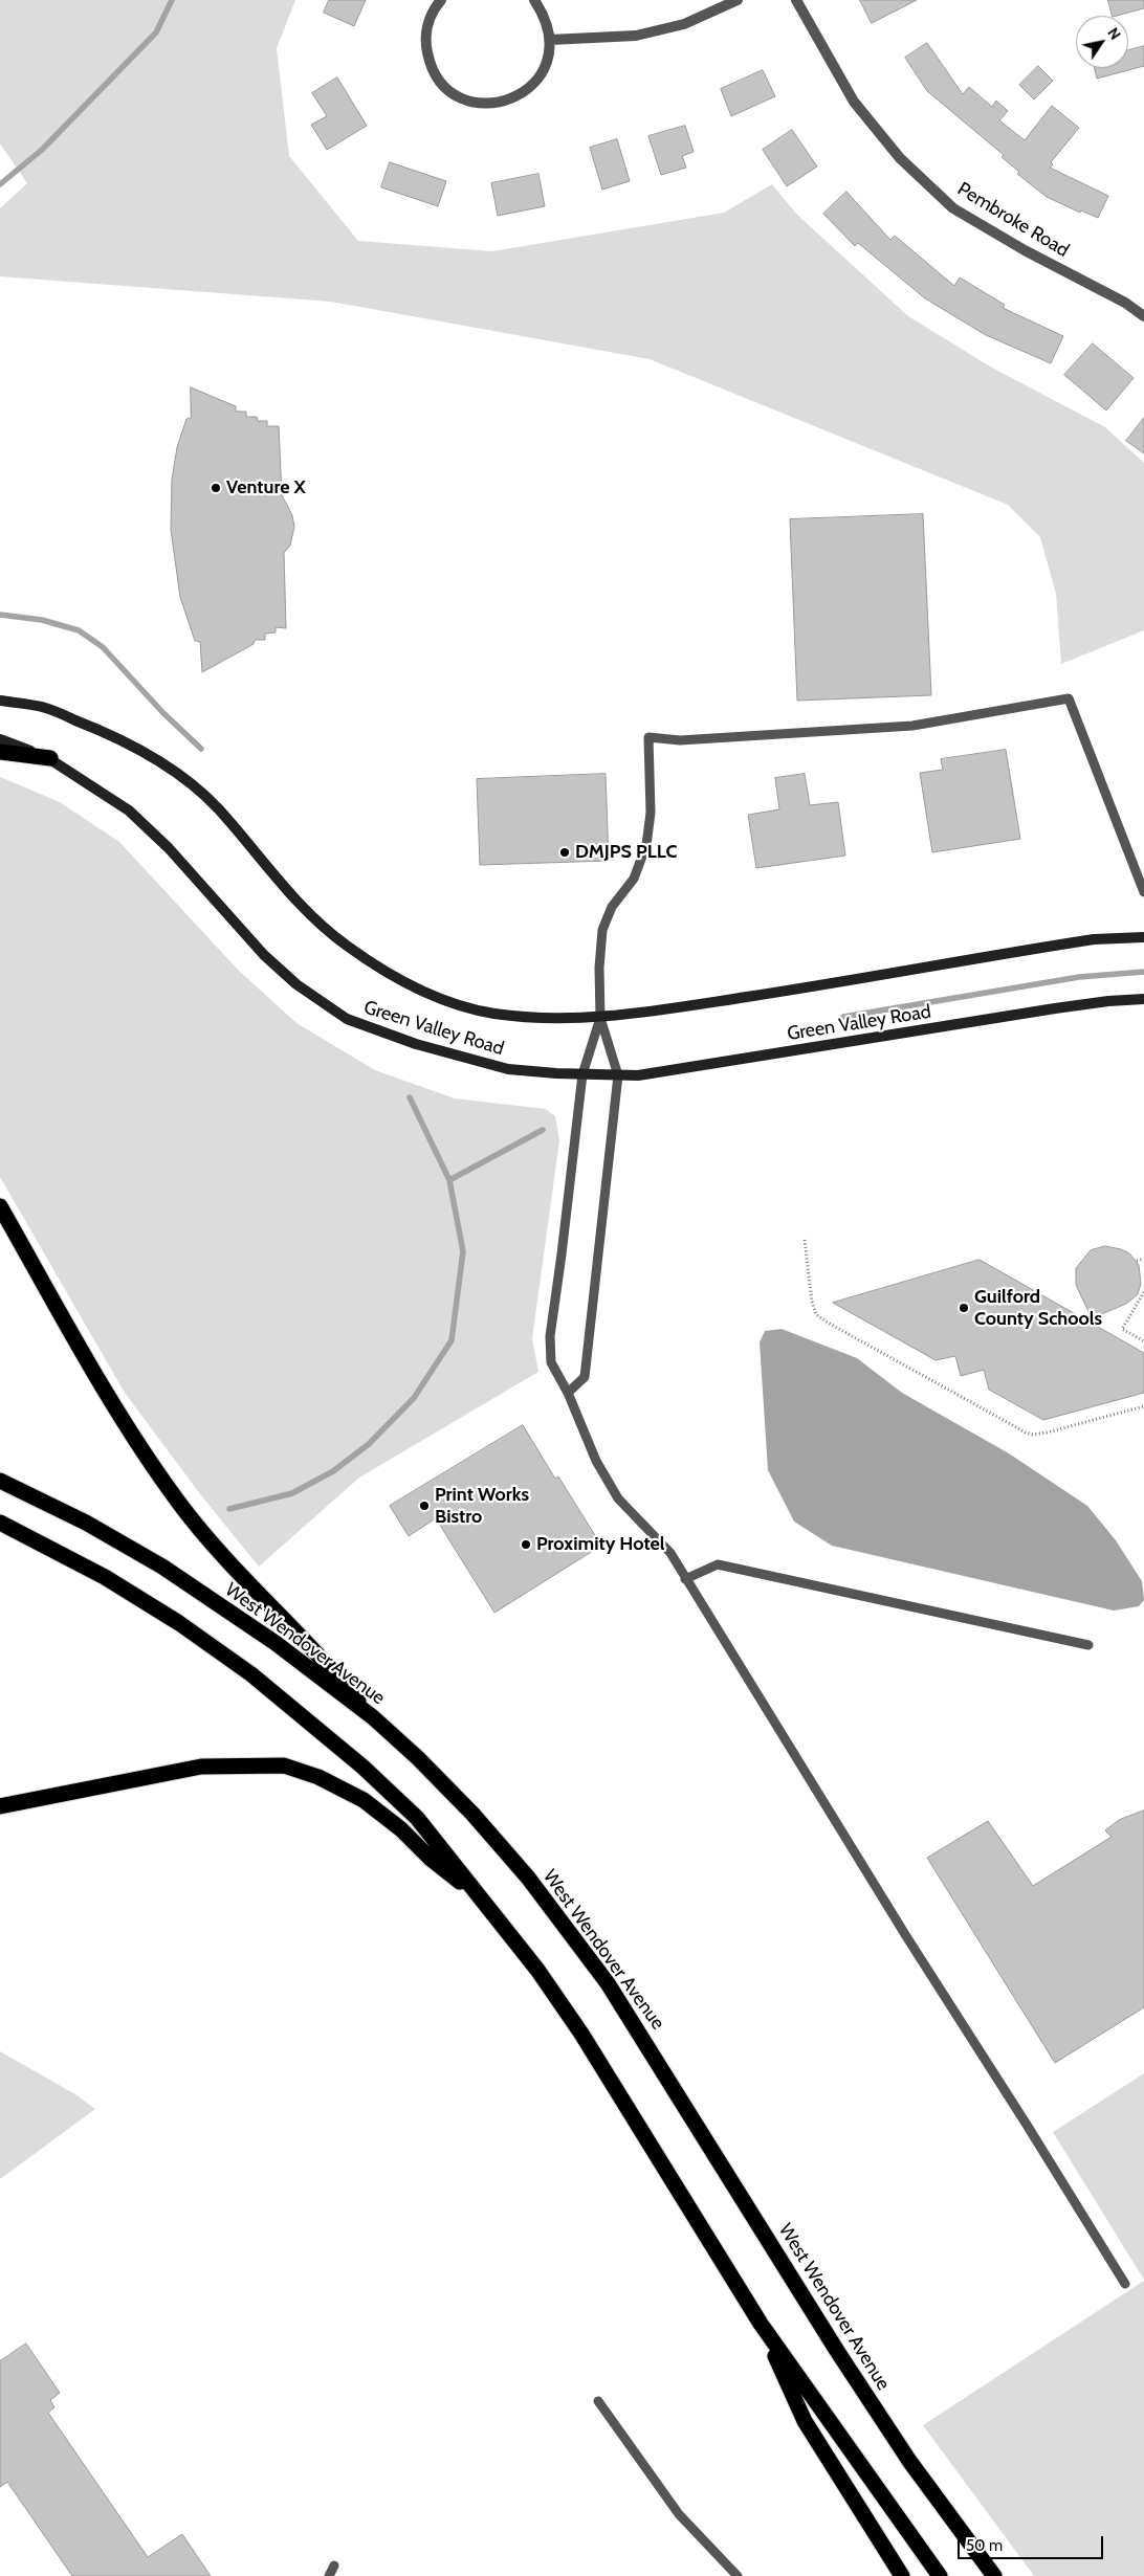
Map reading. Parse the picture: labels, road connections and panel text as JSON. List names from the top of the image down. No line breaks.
{"streets":{"highway":["West Wendover Avenue"],"main road":["Green Valley Road"],"street":["Pembroke Road"]},"places":["Venture X","DMJPS PLLC","Guilford County Schools","Print Works Bistro","Proximity Hotel"],"scale_bar":"50 m","north":"top right"}
